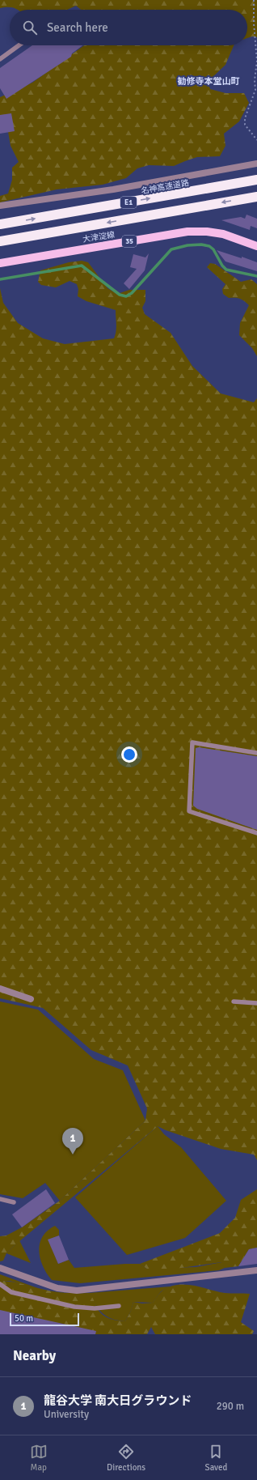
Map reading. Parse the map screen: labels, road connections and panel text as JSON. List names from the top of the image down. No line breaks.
{"streets":{"highway":["名神高速道路","E1"],"main road":["大津淀線","35"]},"districts":["勧修寺本堂山町"],"scale_bar":"50 m","page":{"search":"Search here","pins":"1","scale":"50 m","heading":"Nearby","list":[{"mark":"1","name":"龍谷大学 南大日グラウンド","note":"University","value":"290 m"}],"nav":["Map","Directions","Saved"]}}
